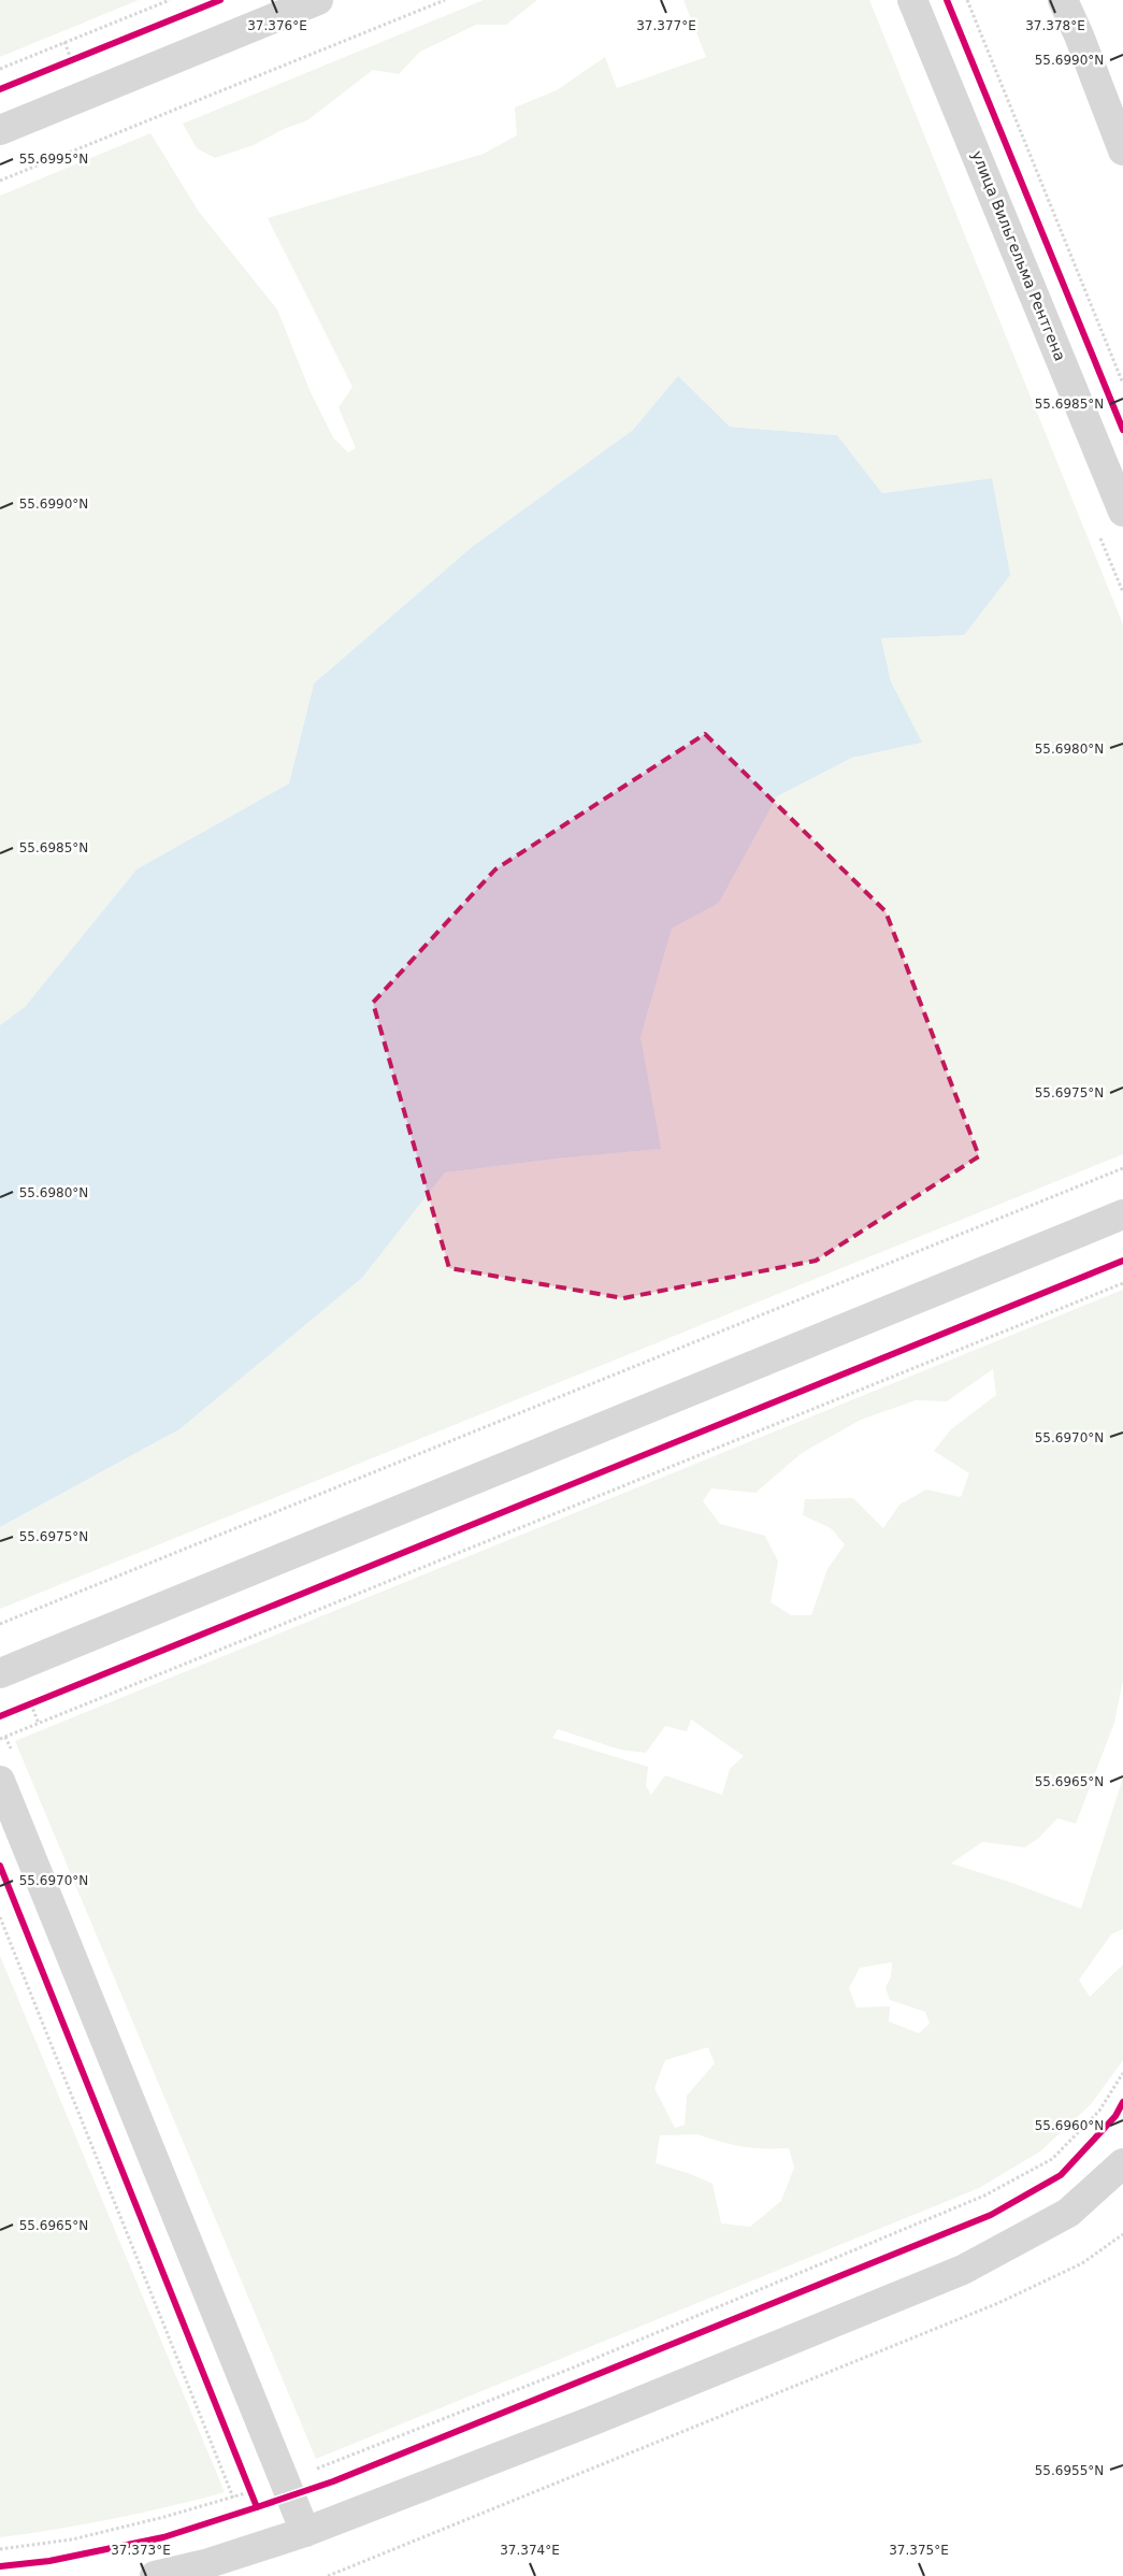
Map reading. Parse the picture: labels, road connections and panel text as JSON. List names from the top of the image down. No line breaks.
{"streets":{"street":["улица Вильгельма Рентгена"]},"coordinates":["37.376°E","37.377°E","37.378°E","55.6990°N","55.6995°N","55.6985°N","55.6980°N","55.6975°N","55.6970°N","55.6965°N","55.6960°N","55.6955°N","37.373°E","37.374°E","37.375°E"]}
